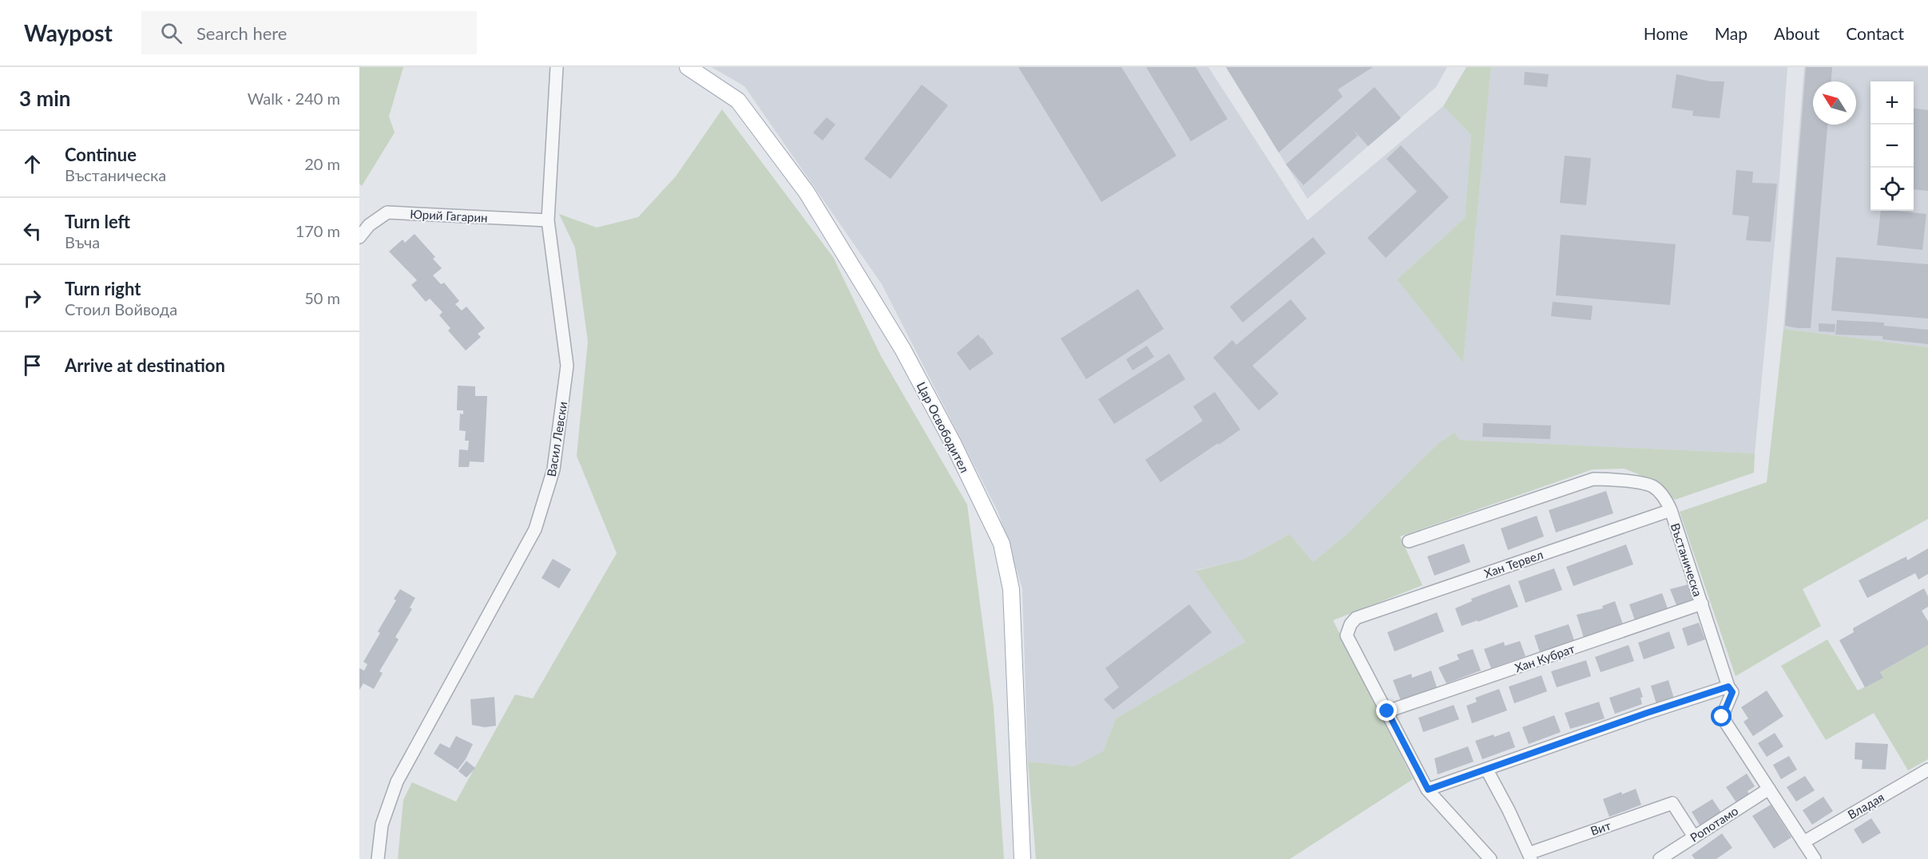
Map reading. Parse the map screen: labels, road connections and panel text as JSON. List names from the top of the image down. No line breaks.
{"streets":{"main road":["Цар Освободител"],"street":["Юрий Гагарин","Васил Левски","Въстаническа","Хан Тервел","Хан Кубрат","Владая","Ропотамо","Вит"]},"crossings":[["Юрий Гагарин","Васил Левски"],["Въстаническа","Хан Тервел"],["Въстаническа","Хан Кубрат"],["Въстаническа","Владая"],["Въстаническа","Ропотамо"],["Хан Тервел","Хан Кубрат"],["Ропотамо","Вит"]],"north":"top left","page":{"header":"Waypost","search":"Search here","nav":["Home","Map","About","Contact"],"heading":["3 min","Walk · 240 m"],"map_buttons":["+","−"],"list":[["Continue","Въстаническа","20 m"],["Turn left","Въча","170 m"],["Turn right","Стоил Войвода","50 m"],"Arrive at destination"]}}
